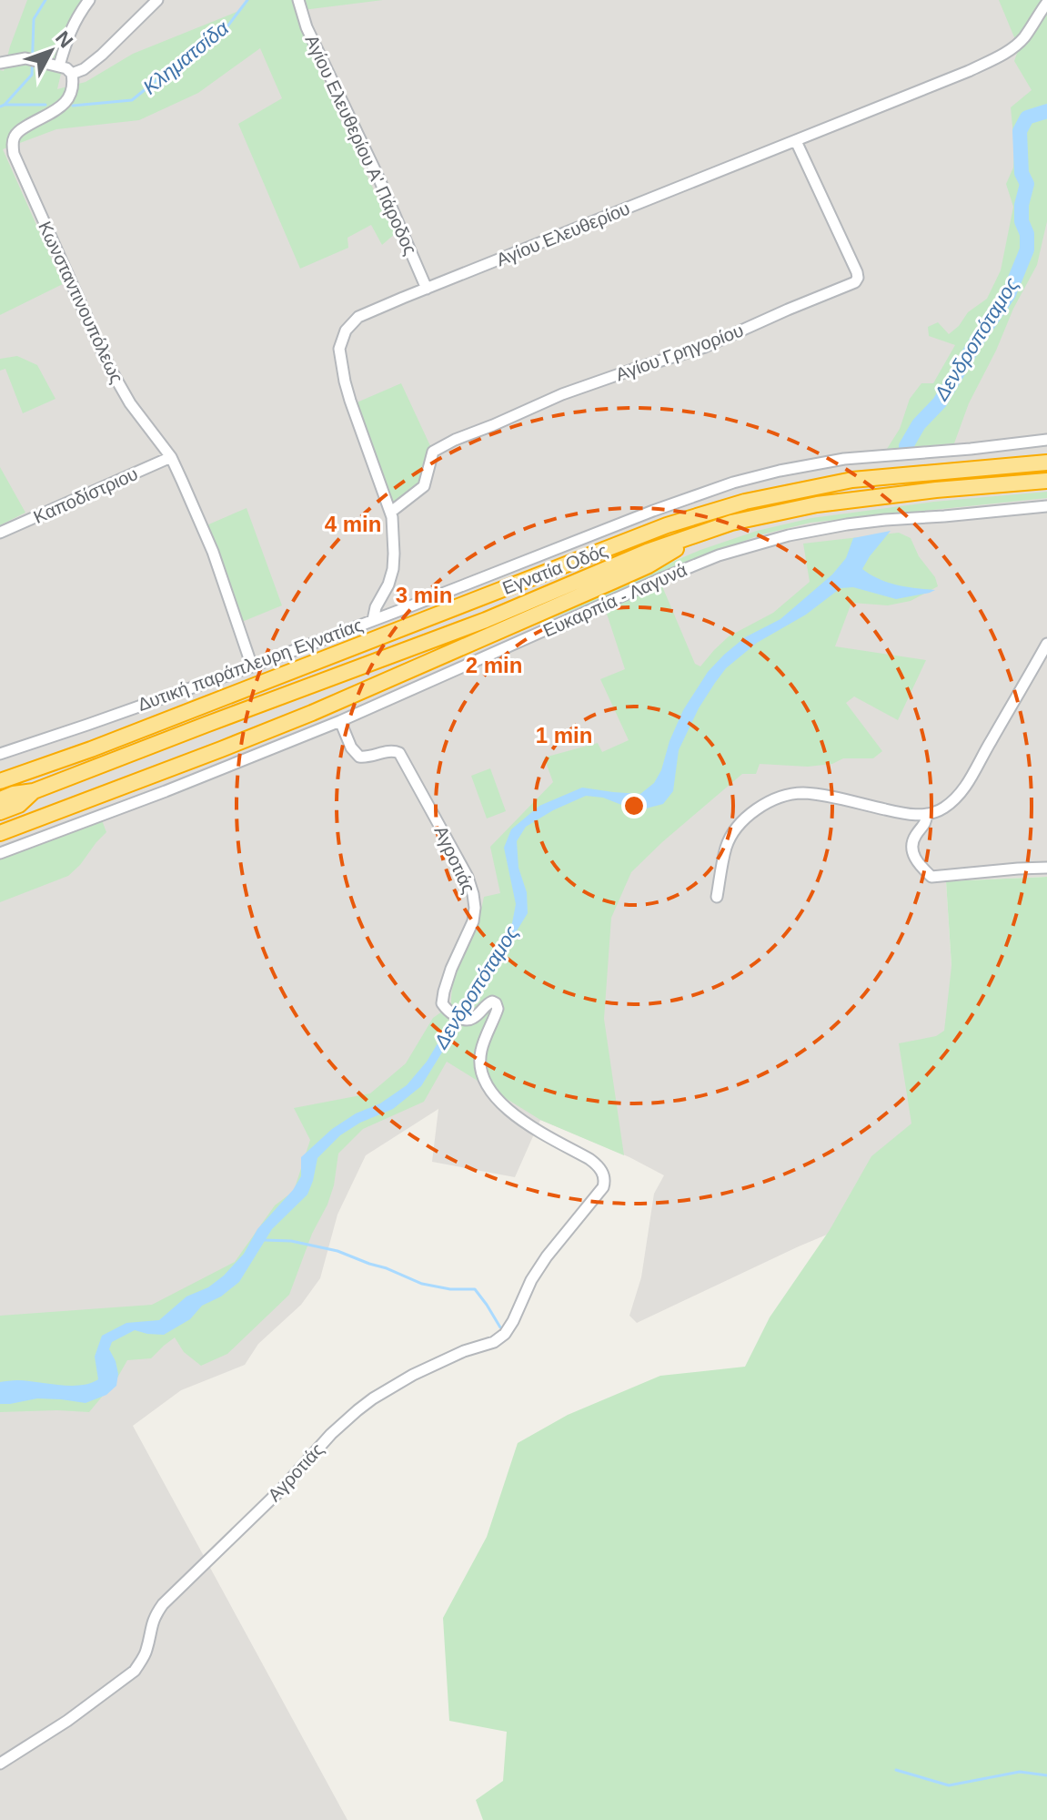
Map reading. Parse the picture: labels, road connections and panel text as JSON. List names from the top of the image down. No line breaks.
{"streets":{"highway":["Εγνατία Οδός"],"street":["Αγίου Ελευθερίου Α' Πάροδος","Αγίου Ελευθερίου","Κωνσταντινουπόλεως","Αγίου Γρηγορίου","Καποδίστριου","Ευκαρπία - Λαγυνά","Δυτική παράπλευρη Εγνατίας","Αγροτιάς"]},"crossings":[["Αγίου Ελευθερίου Α' Πάροδος","Αγίου Ελευθερίου"],["Αγίου Ελευθερίου","Αγίου Γρηγορίου"],["Αγίου Ελευθερίου","Δυτική παράπλευρη Εγνατίας"],["Κωνσταντινουπόλεως","Καποδίστριου"],["Κωνσταντινουπόλεως","Δυτική παράπλευρη Εγνατίας"],["Ευκαρπία - Λαγυνά","Αγροτιάς"]],"water":["Κληματσίδα","Δενδροπόταμος"],"north":"top right","rings":["4 min","3 min","2 min","1 min"]}
